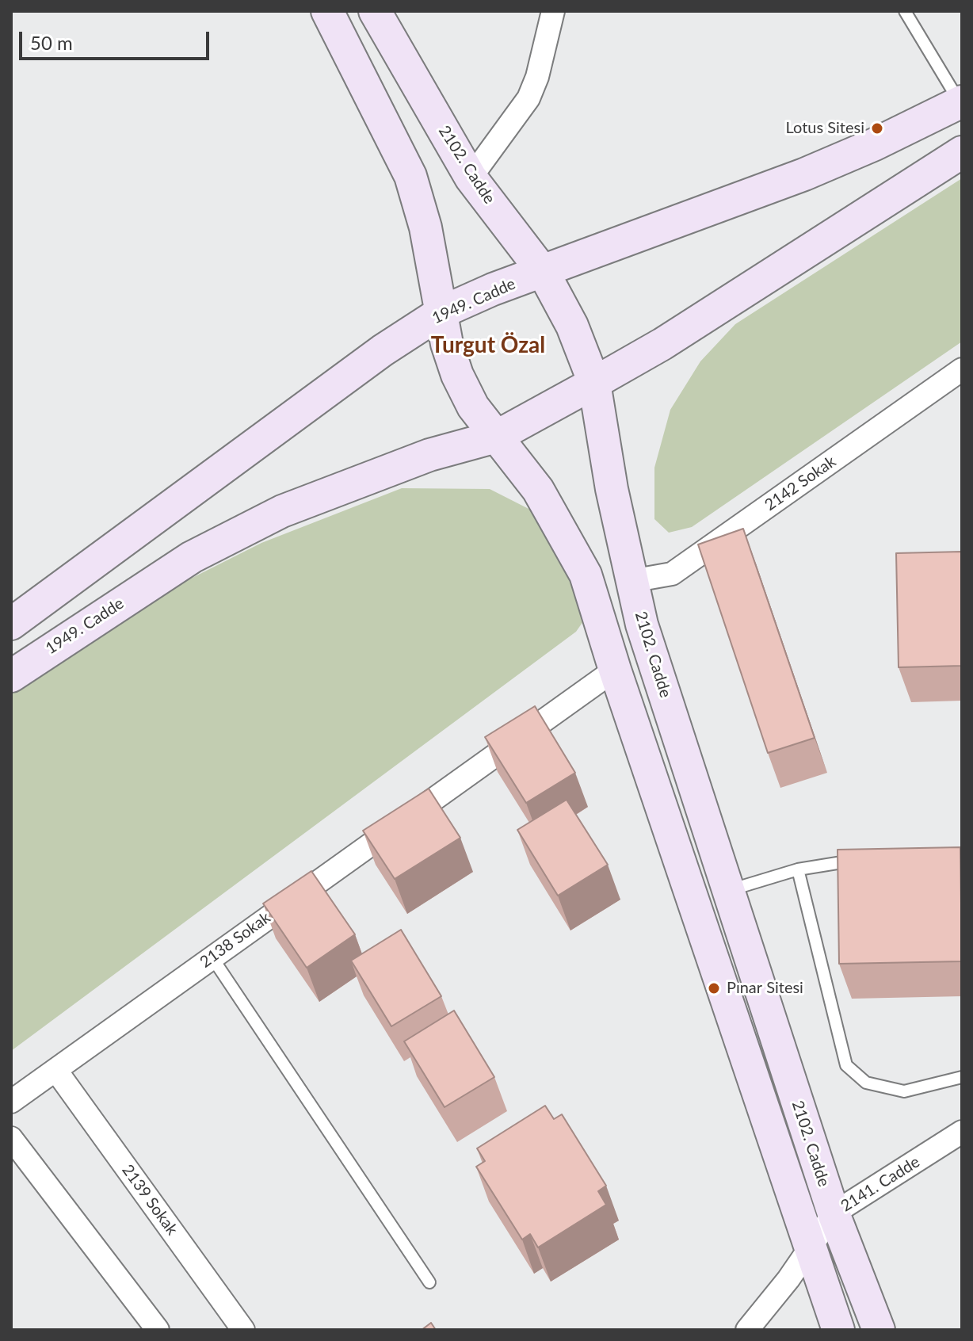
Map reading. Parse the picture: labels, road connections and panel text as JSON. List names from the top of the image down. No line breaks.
{"streets":{"street":["2102. Cadde","1949. Cadde","2142 Sokak","2138 Sokak","2141. Cadde","2139 Sokak"]},"crossings":[["2102. Cadde","1949. Cadde"],["2102. Cadde","2142 Sokak"],["2102. Cadde","2138 Sokak"],["2102. Cadde","2141. Cadde"],["2138 Sokak","2139 Sokak"]],"districts":["Turgut Özal"],"places":["Lotus Sitesi","Pınar Sitesi"],"scale_bar":"50 m"}
